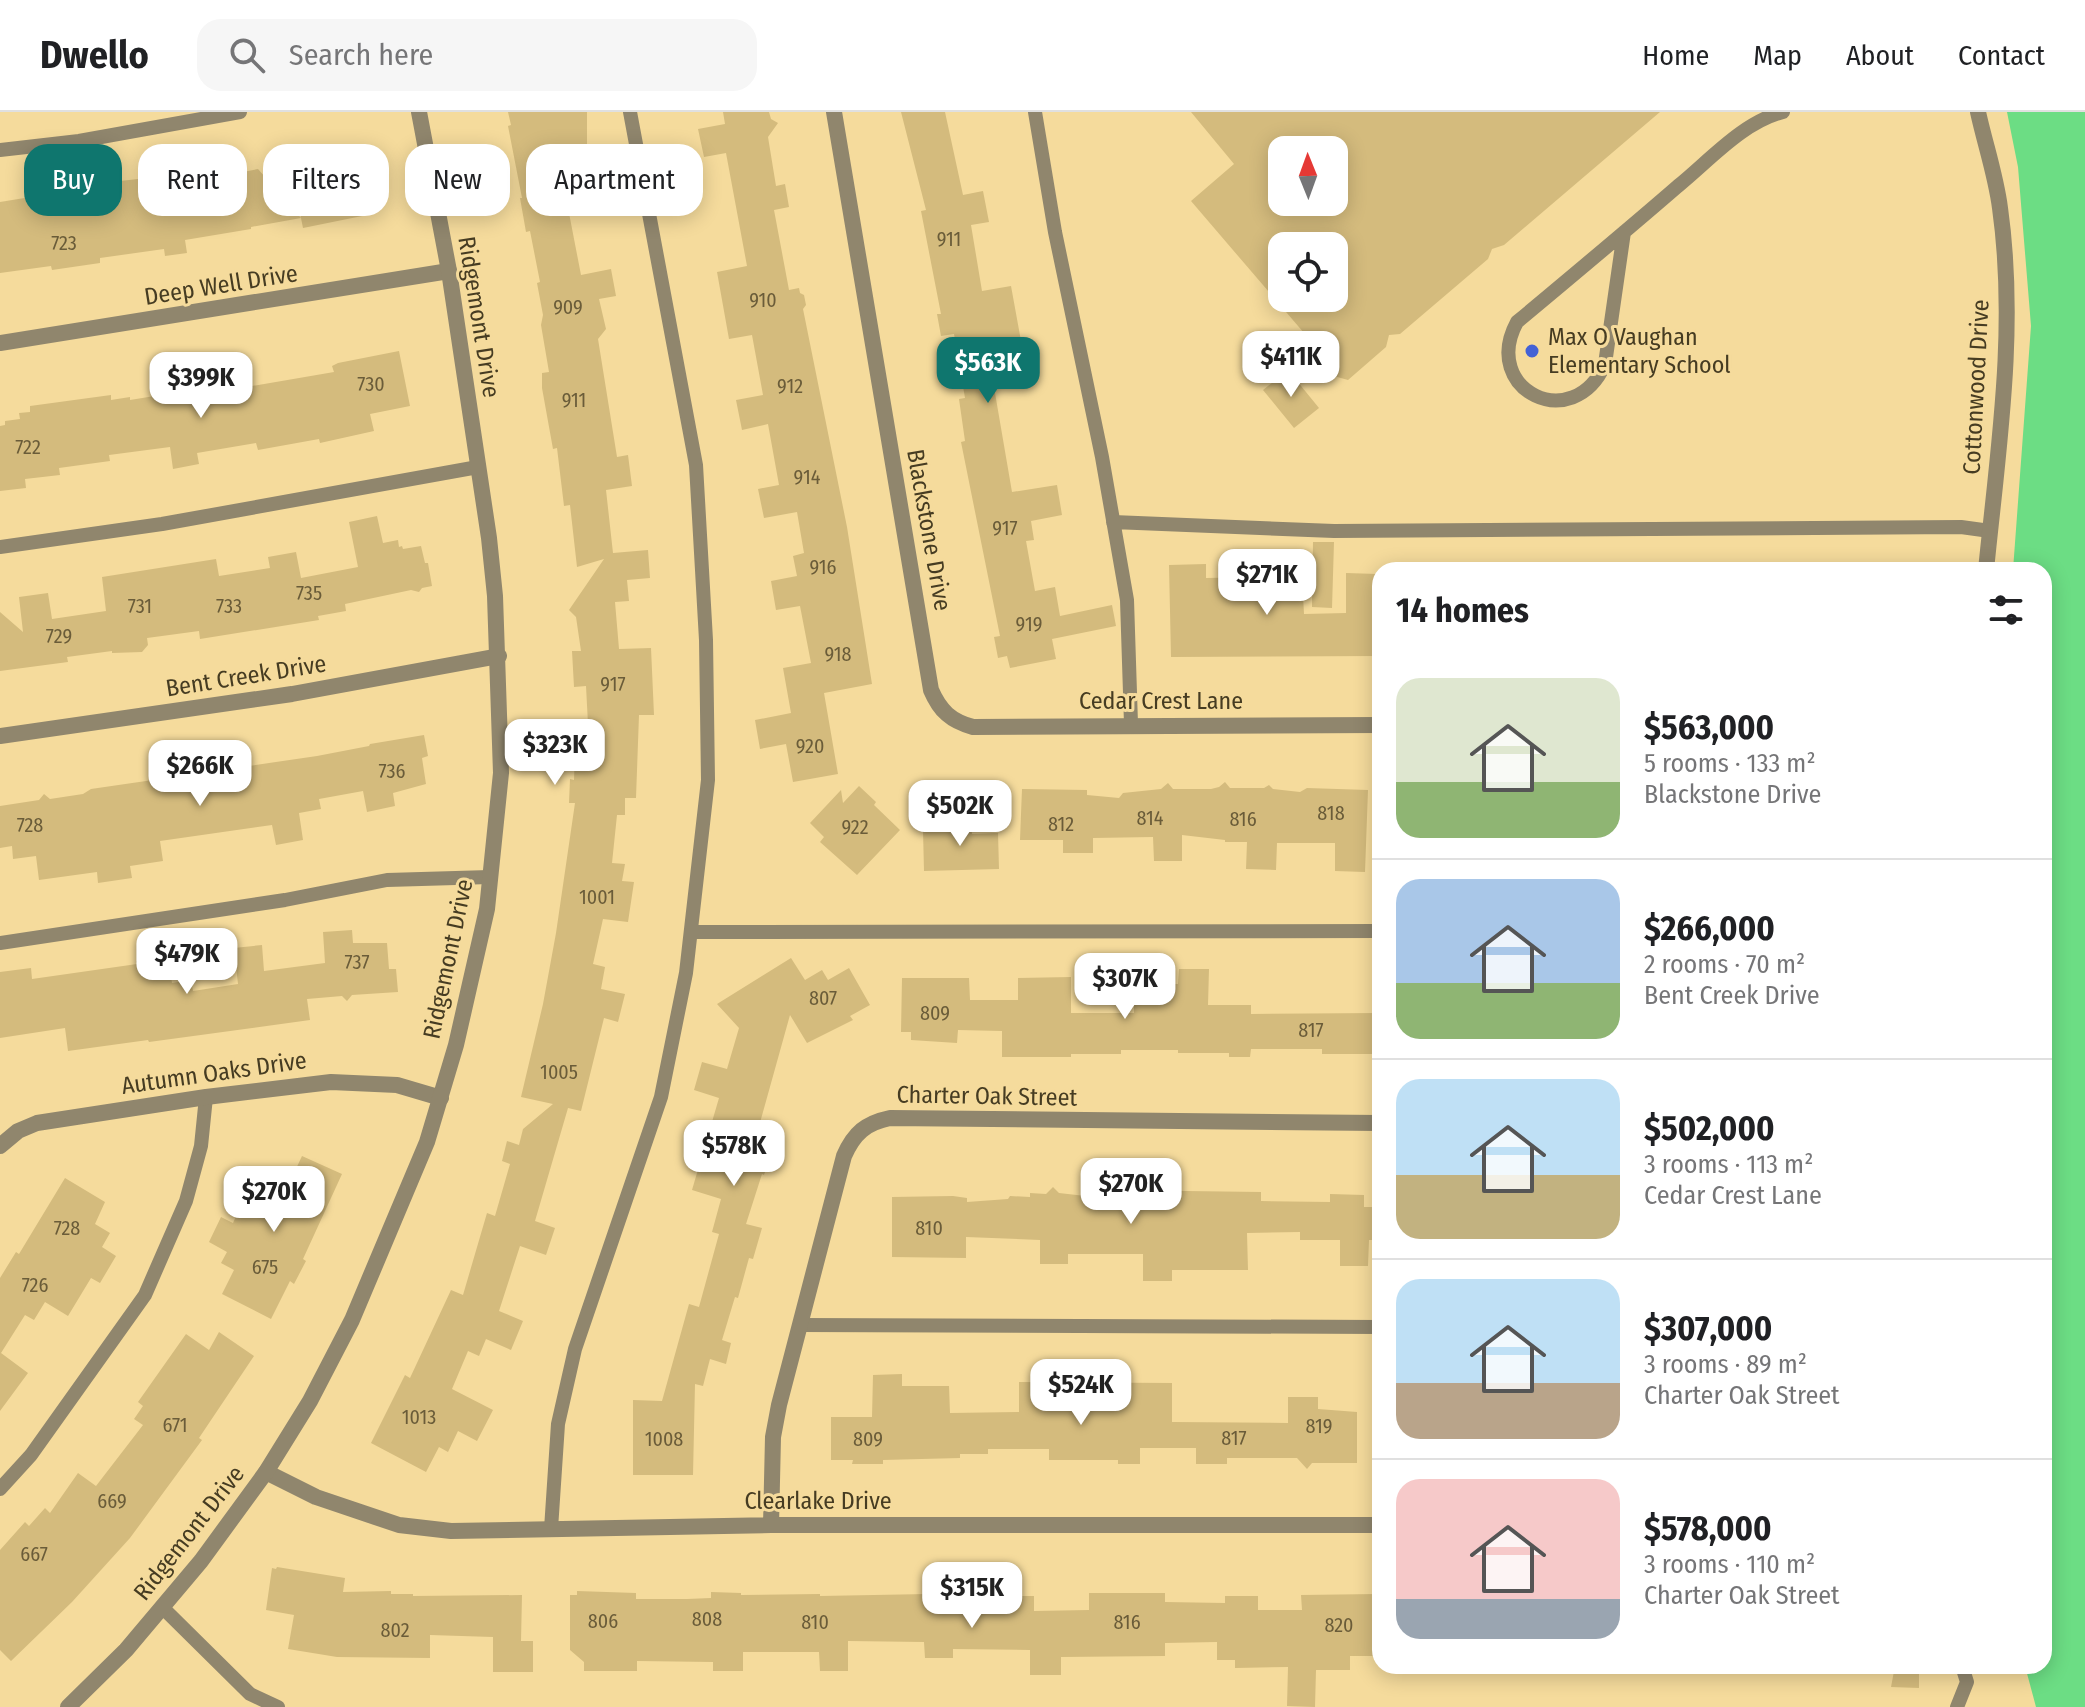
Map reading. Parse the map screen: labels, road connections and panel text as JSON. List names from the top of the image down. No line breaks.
{"streets":{"street":["Deep Well Drive","Ridgemont Drive","Cottonwood Drive","Blackstone Drive","Bent Creek Drive","Cedar Crest Lane","Autumn Oaks Drive","Charter Oak Street","Clearlake Drive"]},"crossings":[["Deep Well Drive","Ridgemont Drive"],["Ridgemont Drive","Bent Creek Drive"],["Ridgemont Drive","Autumn Oaks Drive"],["Ridgemont Drive","Clearlake Drive"],["Blackstone Drive","Cedar Crest Lane"],["Charter Oak Street","Clearlake Drive"]],"places":["Max O Vaughan Elementary School"],"house_numbers":["911","723","910","909","730","912","911","722","914","917","916","735","731","733","919","729","918","917","920","736","818","814","816","812","728","922","1001","737","807","809","817","1005","728","810","675","726","1013","671","819","817","1008","809","669","667","808","806","810","816","820","802"],"north":"top","page":{"header":"Dwello","search":"Search here","nav":["Home","Map","About","Contact"],"chip":["Buy","Rent","Filters","New","Apartment"],"price":["$411K","$563K","$399K","$271K","$323K","$266K","$502K","$479K","$307K","$578K","$270K","$270K","$524K","$315K"],"heading":"14 homes","list":[{"name":"$563,000","note":"5 rooms · 133 m² · Blackstone Drive"},{"name":"$266,000","note":"2 rooms · 70 m² · Bent Creek Drive"},{"name":"$502,000","note":"3 rooms · 113 m² · Cedar Crest Lane"},{"name":"$307,000","note":"3 rooms · 89 m² · Charter Oak Street"},{"name":"$578,000","note":"3 rooms · 110 m² · Charter Oak Street"}]}}
